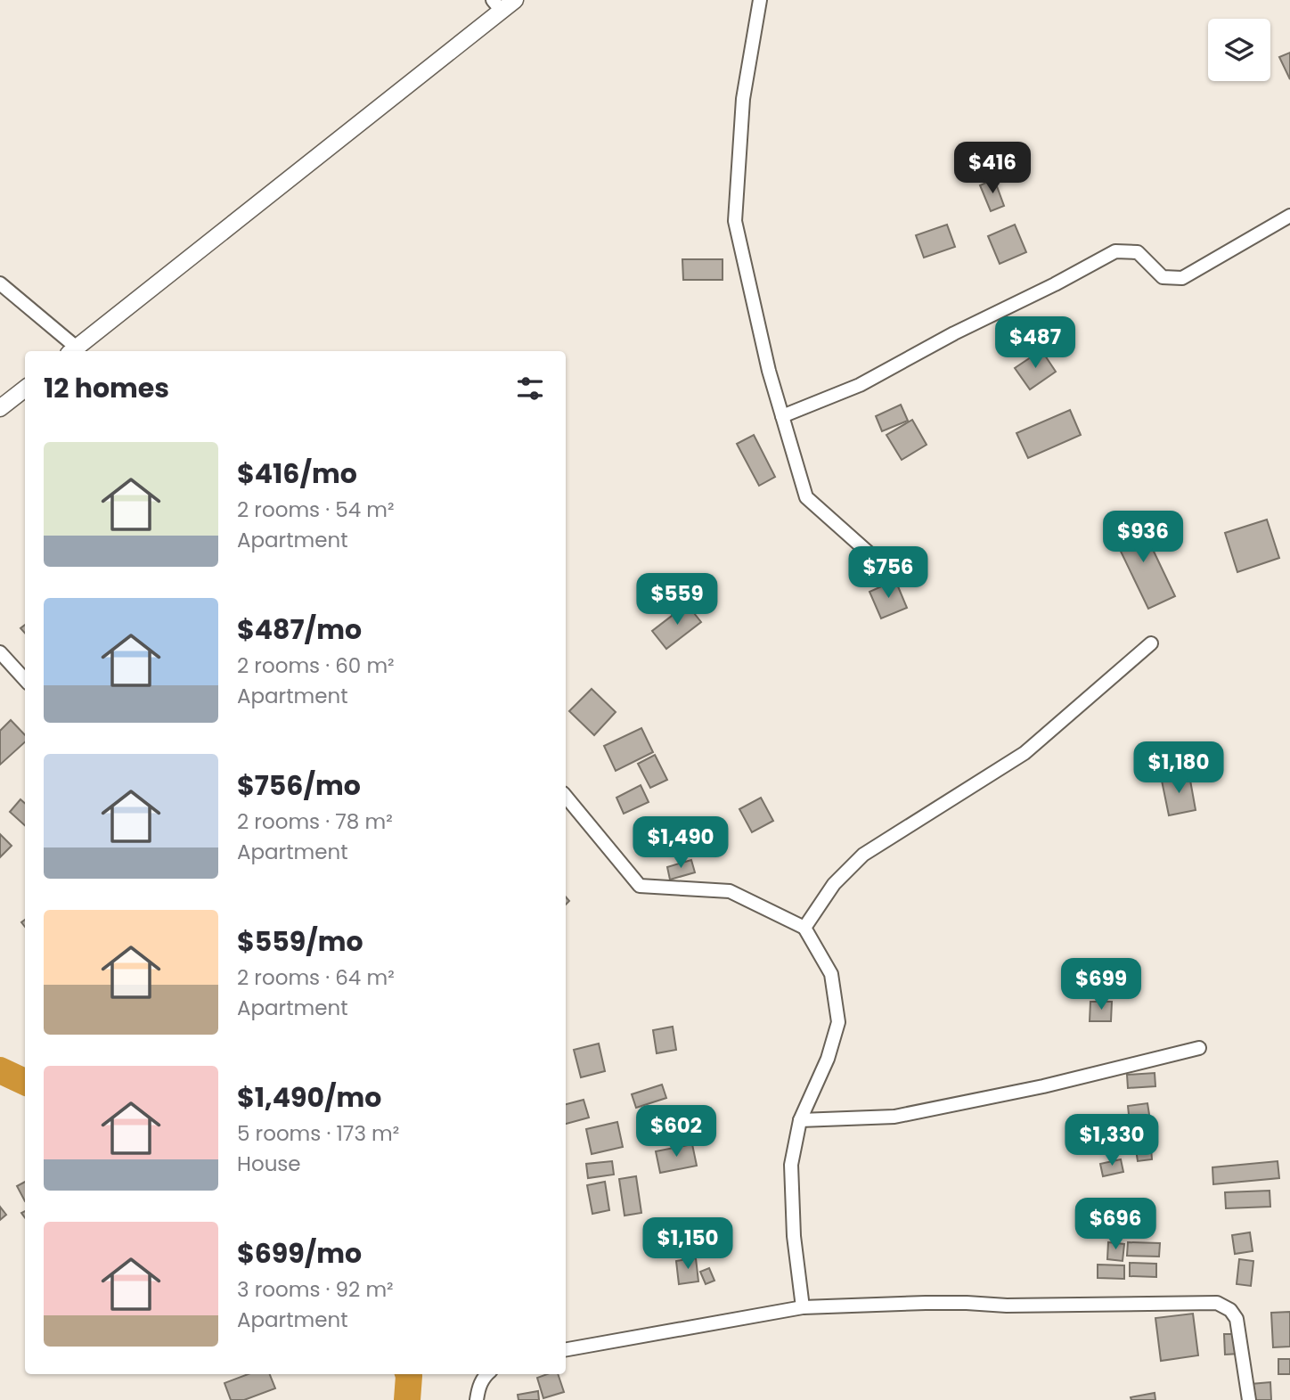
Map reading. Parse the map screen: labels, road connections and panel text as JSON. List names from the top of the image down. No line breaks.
{"page":{"price":["$416","$487","$936","$756","$559","$1,180","$1,490","$699","$602","$1,330","$696","$1,150"],"heading":"12 homes","list":[{"name":"$416/mo","note":"2 rooms · 54 m² · Apartment"},{"name":"$487/mo","note":"2 rooms · 60 m² · Apartment"},{"name":"$756/mo","note":"2 rooms · 78 m² · Apartment"},{"name":"$559/mo","note":"2 rooms · 64 m² · Apartment"},{"name":"$1,490/mo","note":"5 rooms · 173 m² · House"},{"name":"$699/mo","note":"3 rooms · 92 m² · Apartment"}]}}
